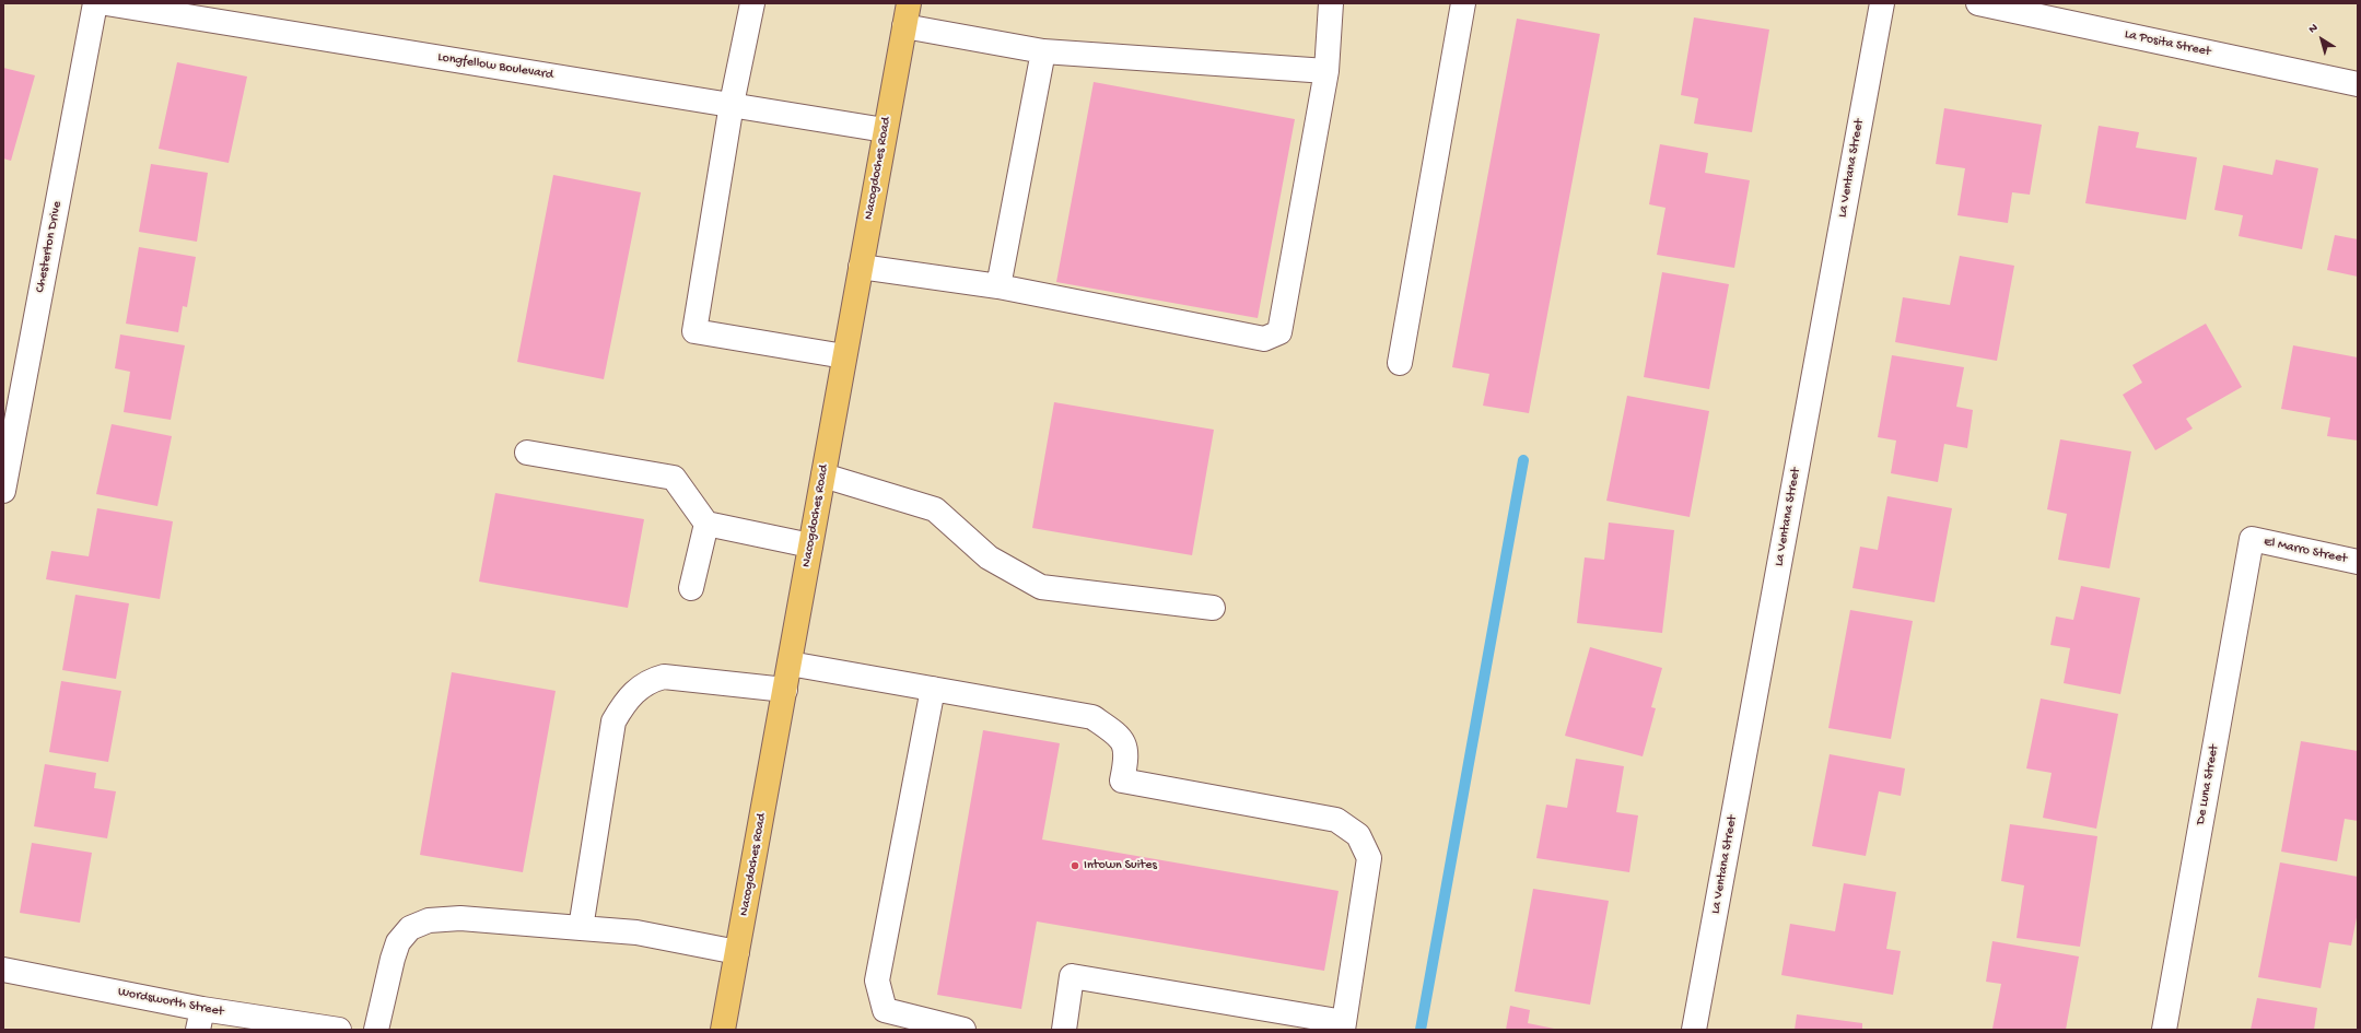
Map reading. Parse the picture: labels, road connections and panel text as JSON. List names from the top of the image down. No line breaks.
{"streets":{"main road":["Nacogdoches Road"],"street":["La Posita Street","Longfellow Boulevard","La Ventana Street","Chesterton Drive","El Marro Street","De Luna Street","Wordsworth Street"]},"crossings":[["Longfellow Boulevard","Nacogdoches Road"],["El Marro Street","De Luna Street"]],"places":["Intown Suites"],"north":"top left"}
